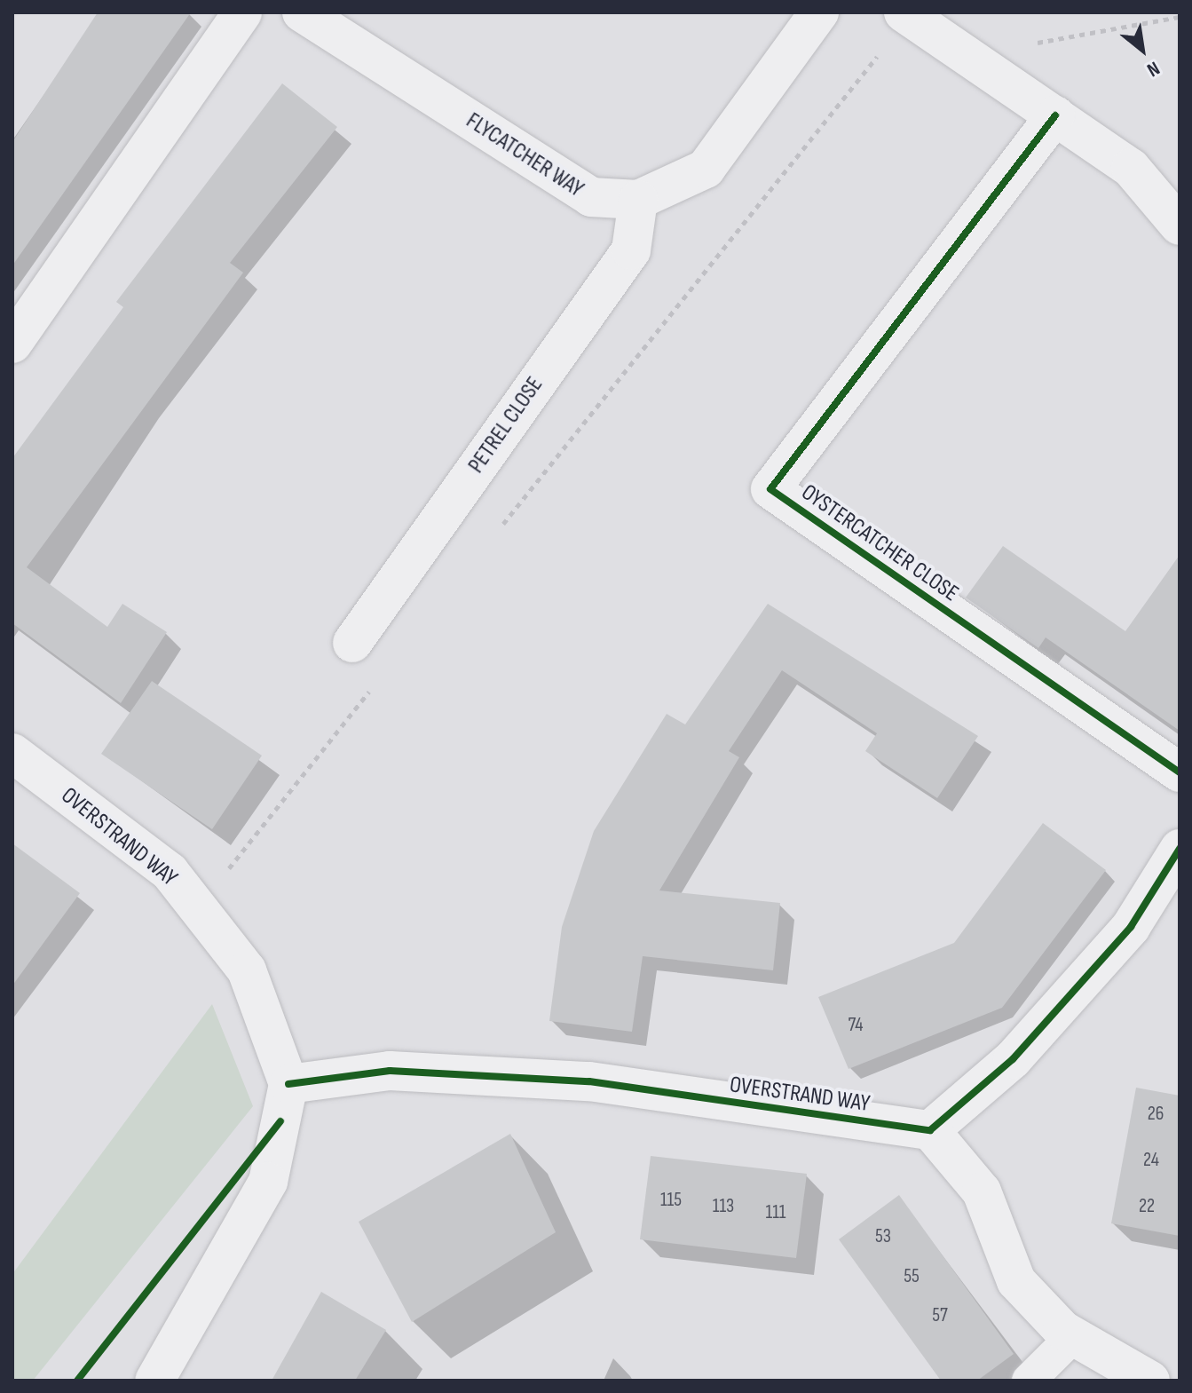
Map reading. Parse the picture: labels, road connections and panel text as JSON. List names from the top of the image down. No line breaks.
{"streets":{"street":["FLYCATCHER WAY","PETREL CLOSE","OYSTERCATCHER CLOSE","OVERSTRAND WAY"]},"crossings":[["FLYCATCHER WAY","PETREL CLOSE"]],"house_numbers":["74","26","24","115","113","22","111","53","55","57"],"north":"bottom right"}
